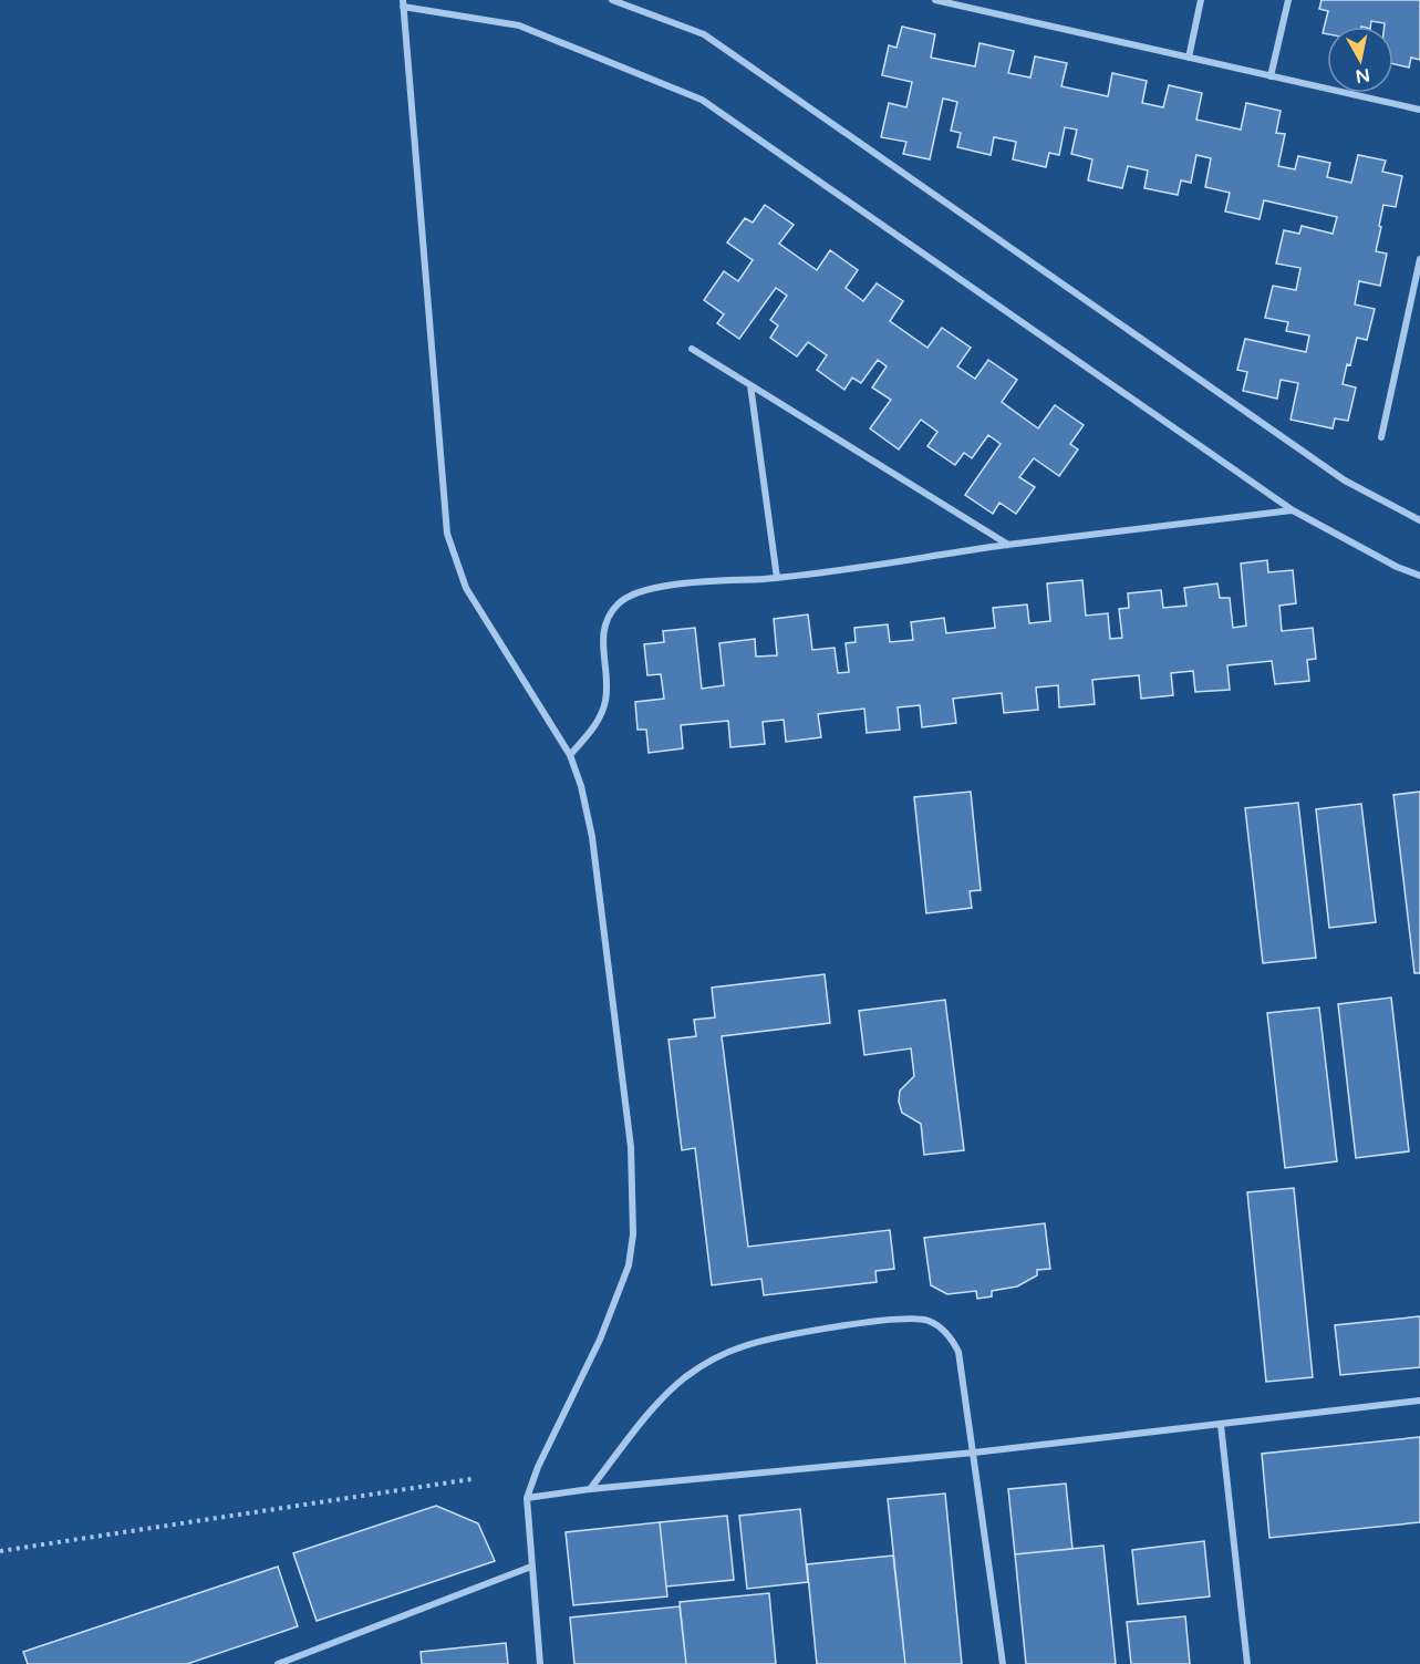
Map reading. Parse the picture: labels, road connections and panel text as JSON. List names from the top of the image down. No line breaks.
{"north":"bottom"}
